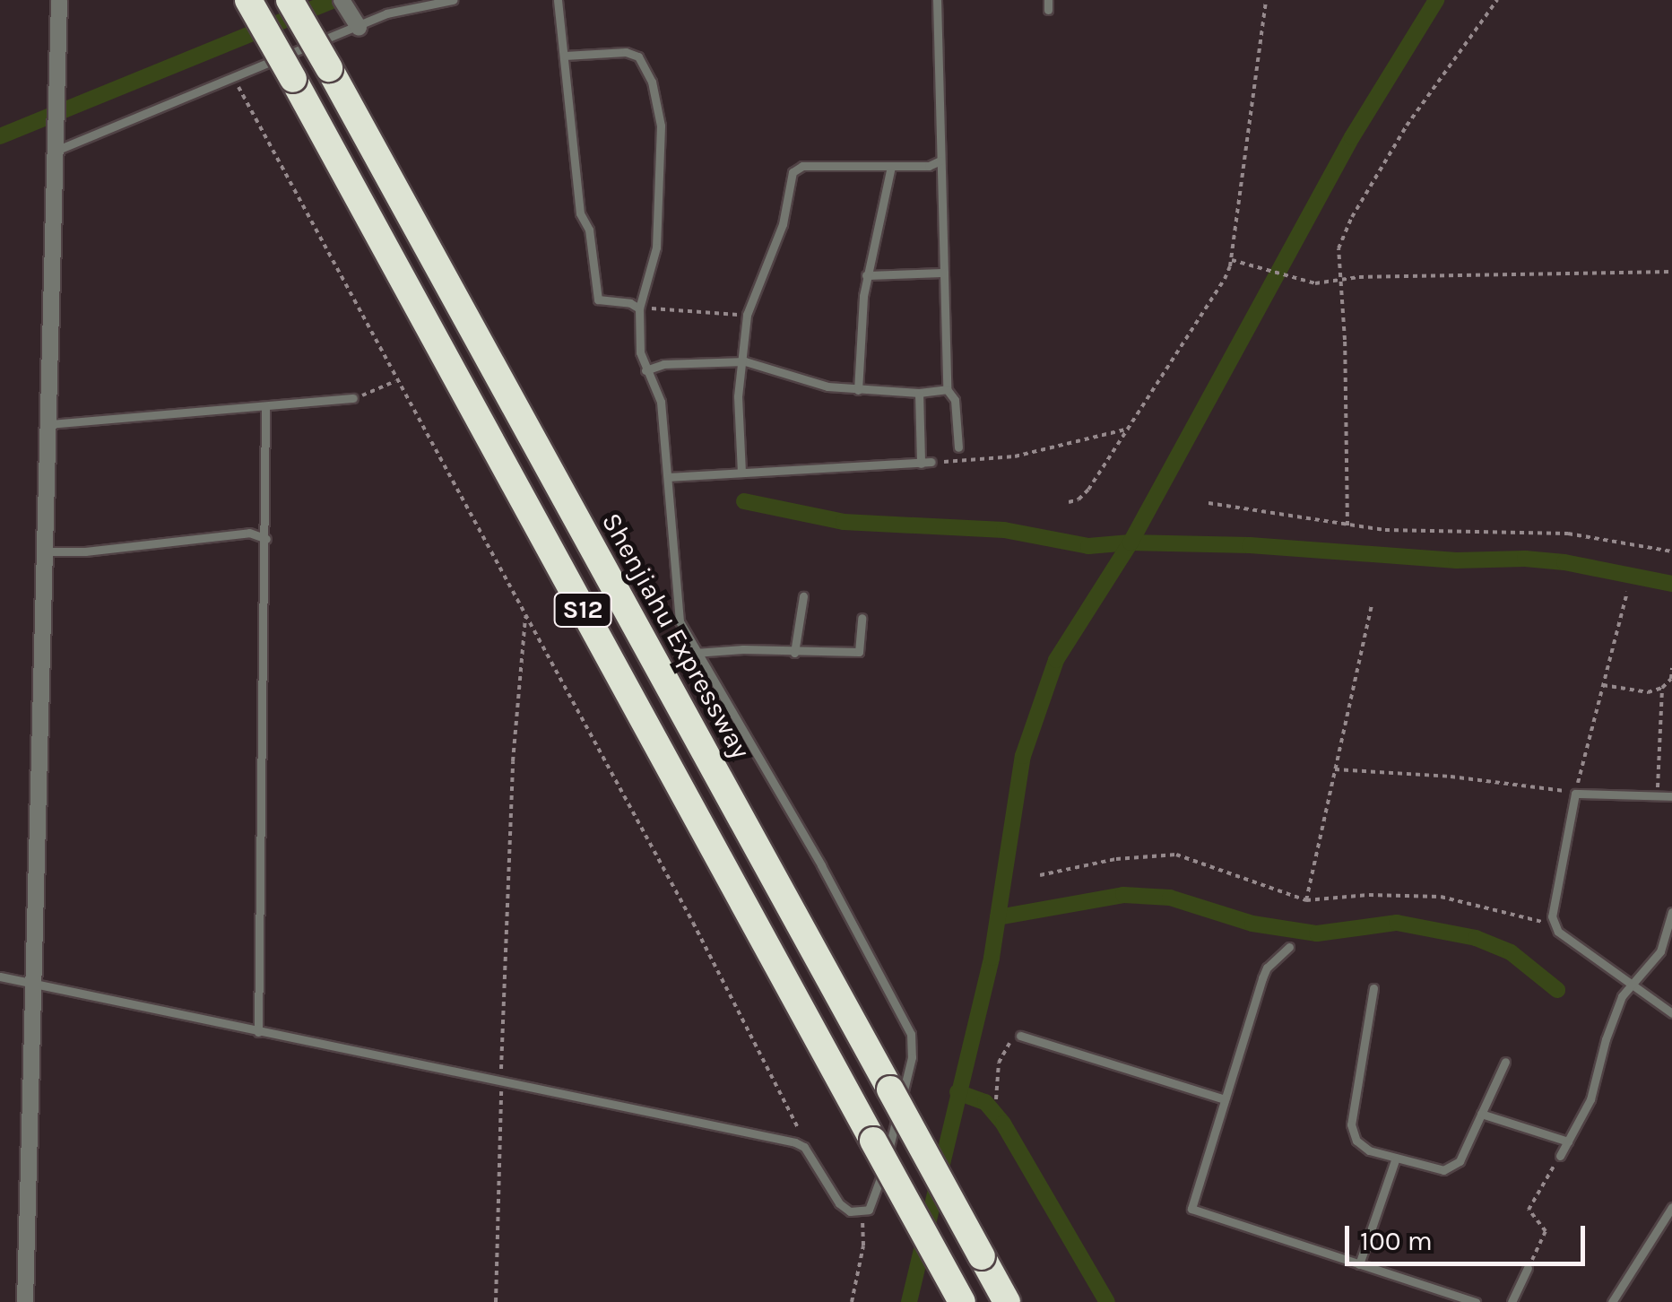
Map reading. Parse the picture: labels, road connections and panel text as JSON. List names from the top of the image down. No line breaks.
{"streets":{"highway":["S12","Shenjiahu Expressway"]},"scale_bar":"100 m"}
